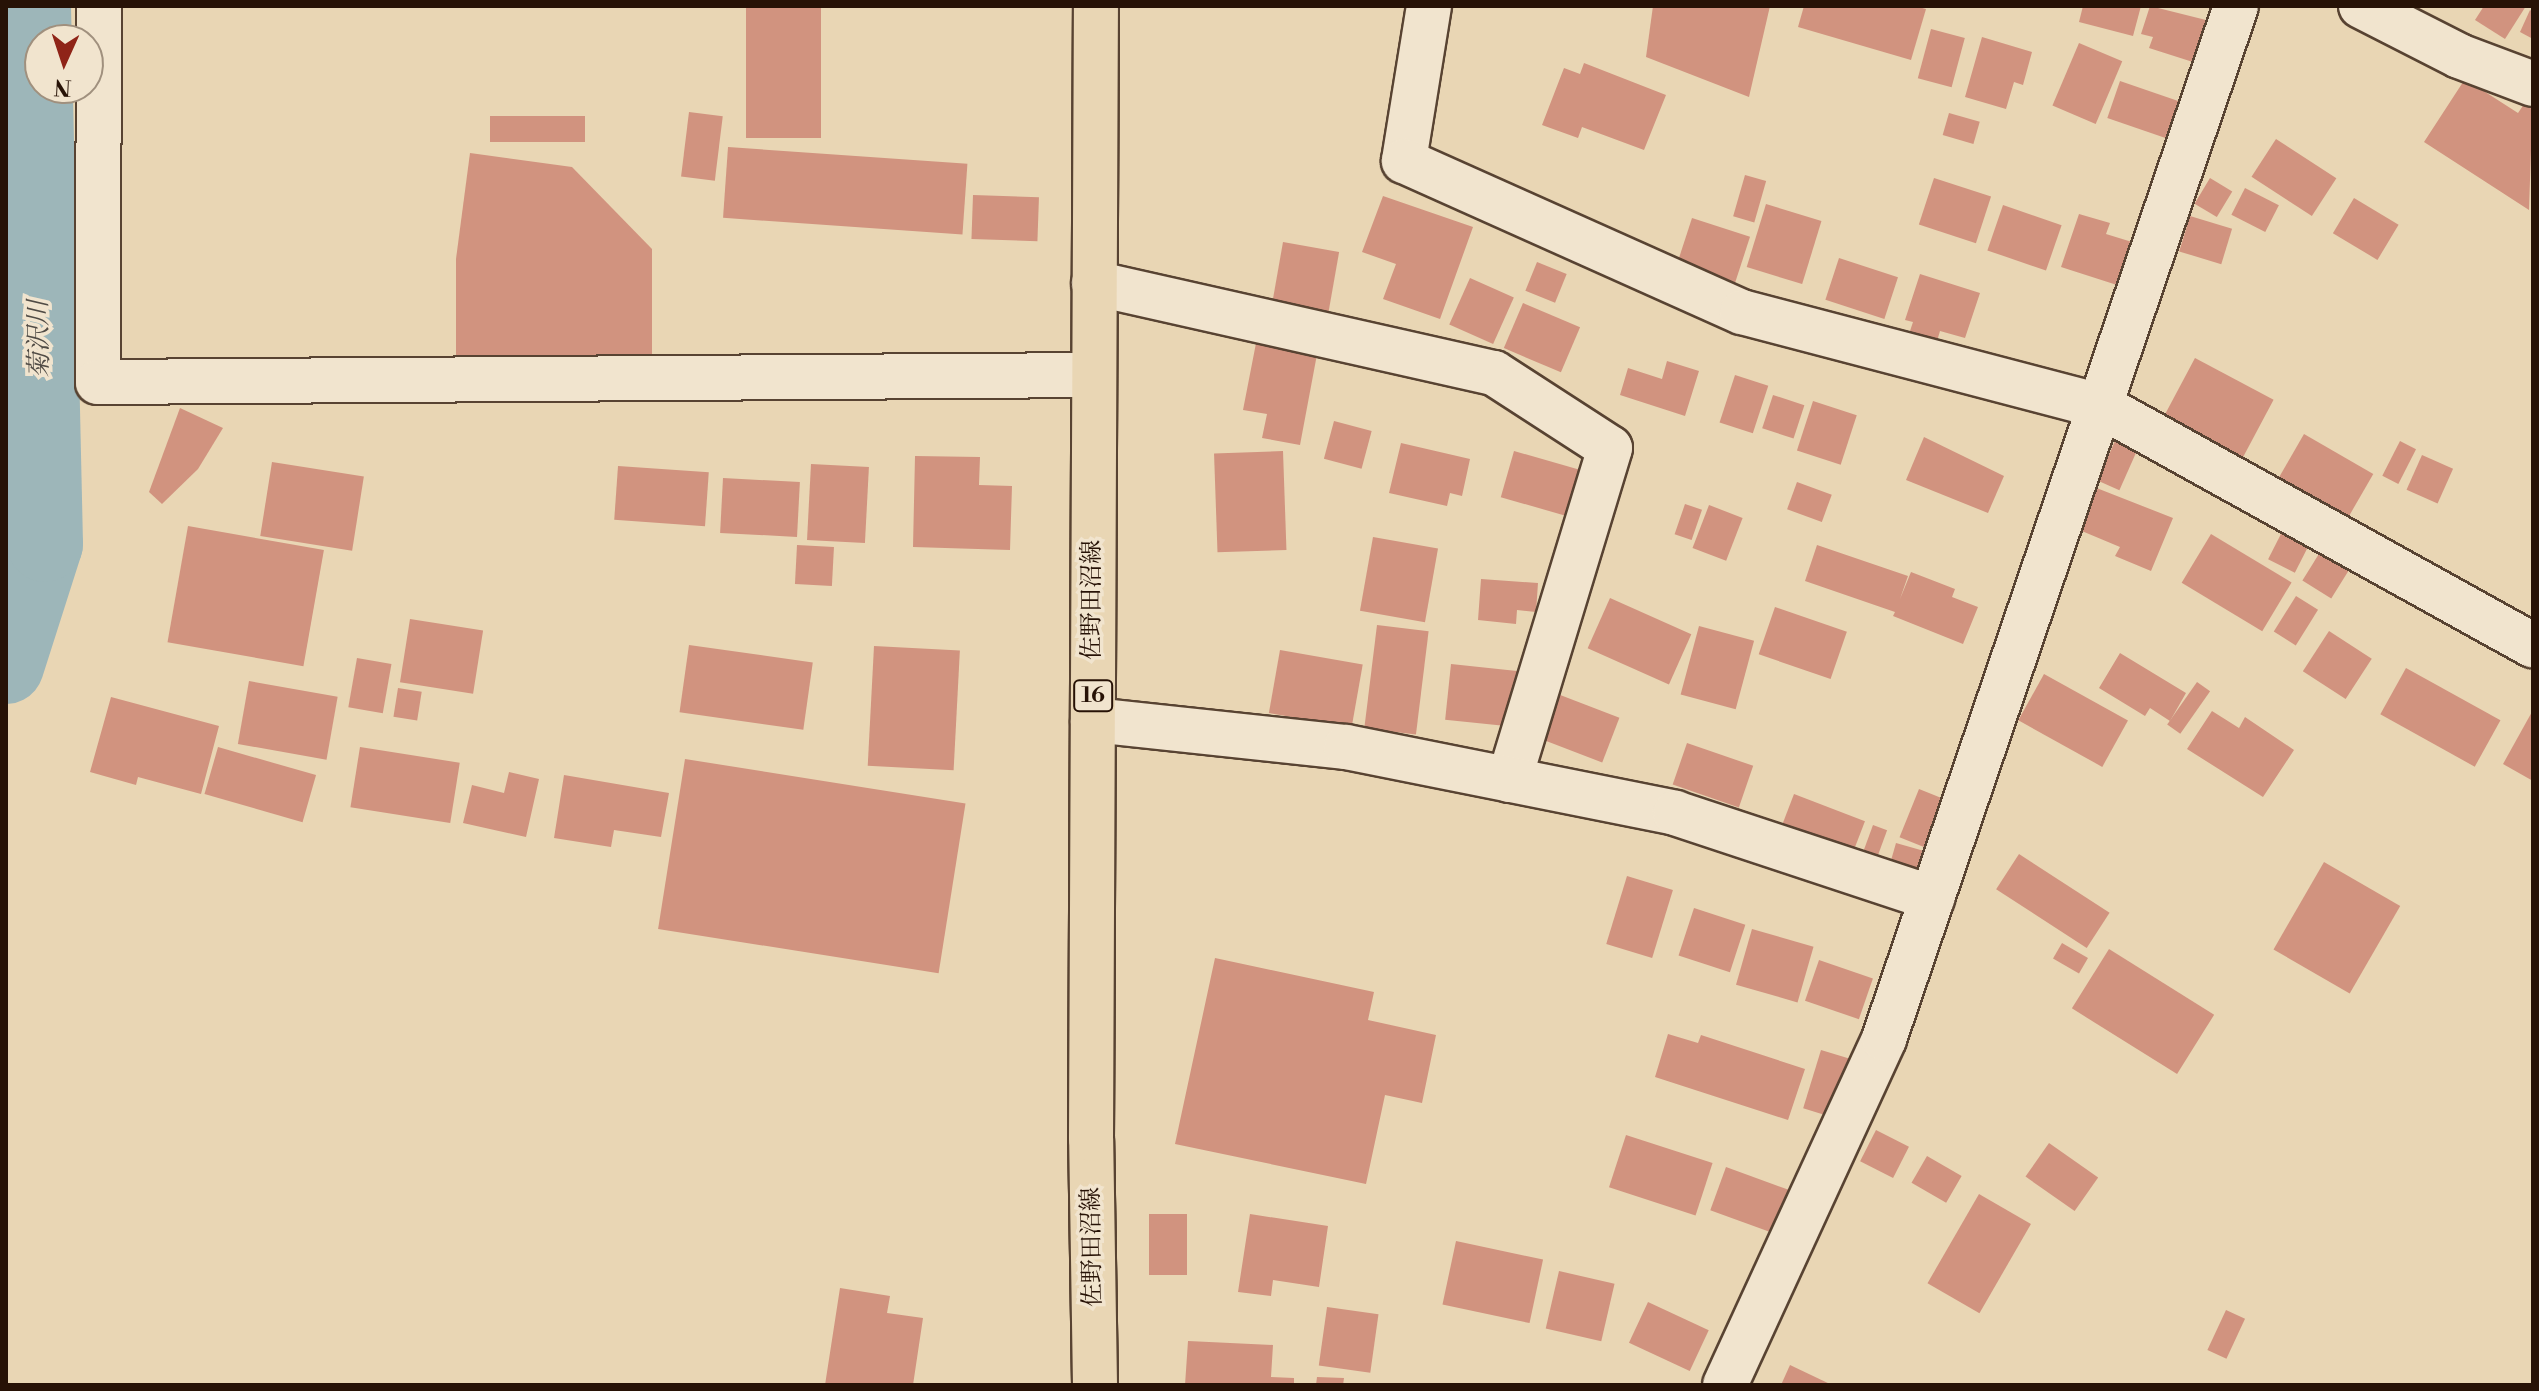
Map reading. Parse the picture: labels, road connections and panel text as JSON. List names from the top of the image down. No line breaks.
{"streets":{"main road":["佐野田沼線","16"]},"water":["菊沢川"],"north":"bottom"}
